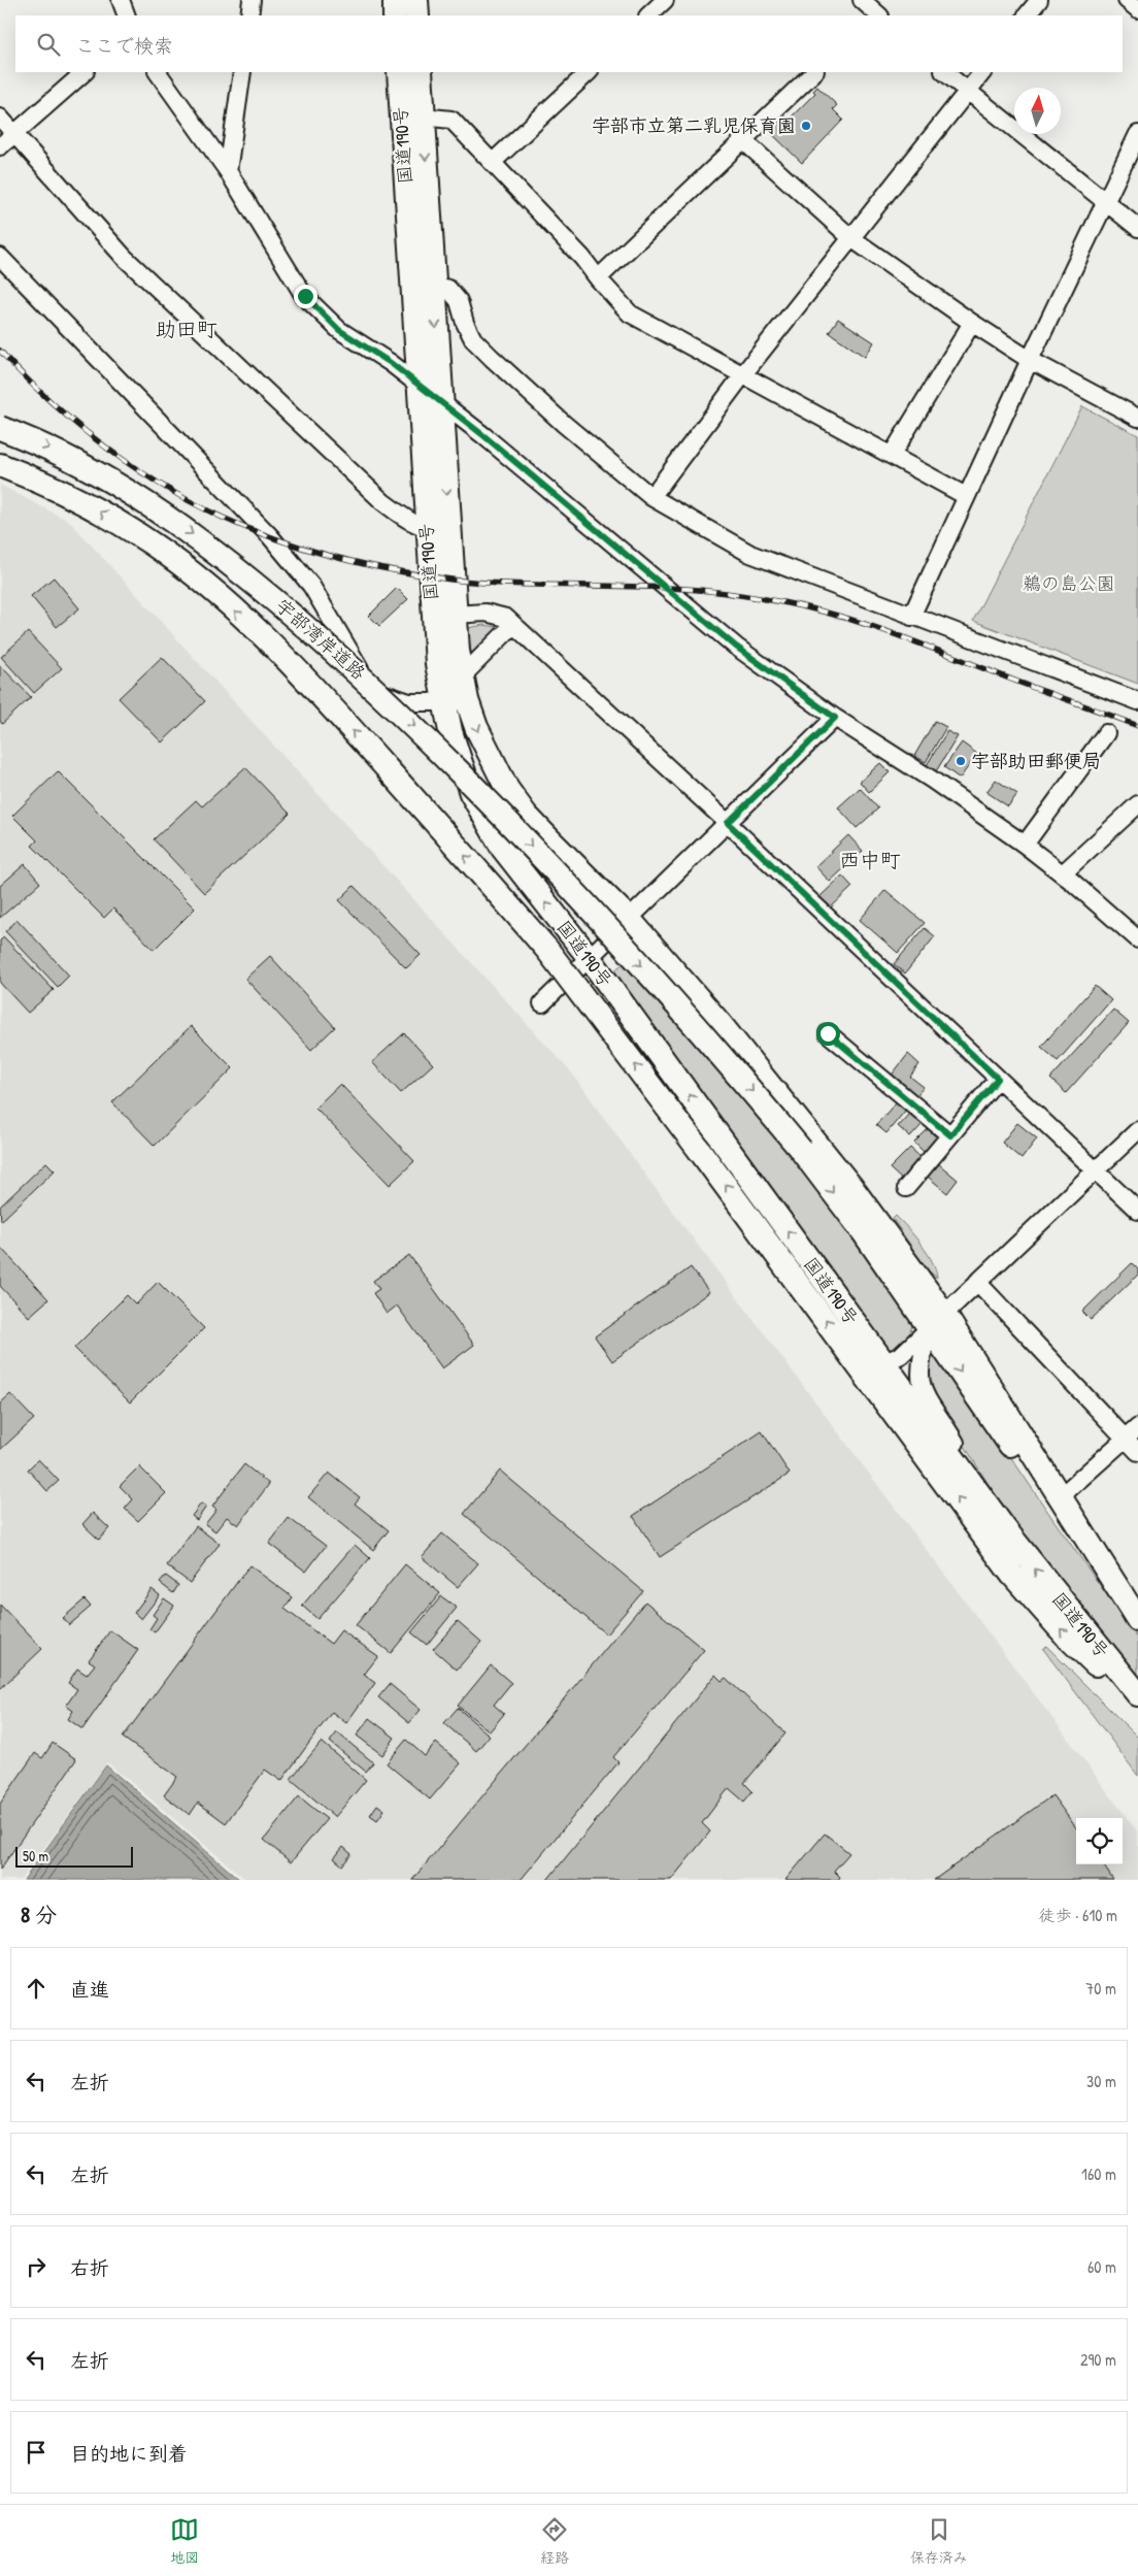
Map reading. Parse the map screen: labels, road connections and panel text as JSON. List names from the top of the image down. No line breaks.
{"streets":{"highway":["国道190号","宇部湾岸道路"]},"crossings":[["国道190号","宇部湾岸道路"]],"districts":["助田町","西中町"],"parks":["鵜の島公園"],"places":["宇部市立第二乳児保育園","宇部助田郵便局"],"scale_bar":"50 m","north":"top","page":{"search":"ここで検索","scale":"50 m","heading":["8 分","徒歩 · 610 m"],"list":[["直進","70 m"],["左折","30 m"],["左折","160 m"],["右折","60 m"],["左折","290 m"],"目的地に到着"],"nav":["地図","経路","保存済み"]}}
